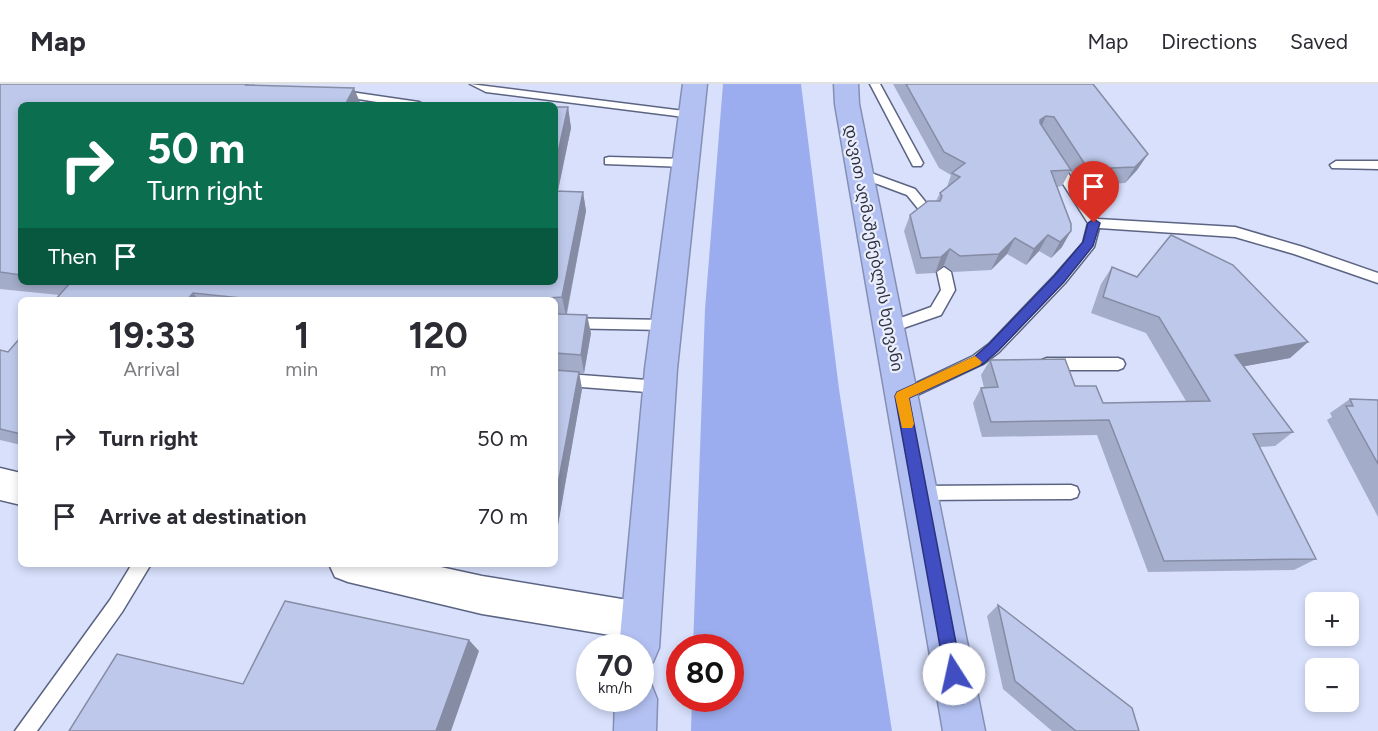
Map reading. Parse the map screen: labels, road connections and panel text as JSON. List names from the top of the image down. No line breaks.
{"streets":{"highway":["დავით აღმაშენებლის ხეივანი"]},"page":{"header":"Map","nav":["Map","Directions","Saved"],"turn":["50 m","Turn right"],"then":"Then","eta":["19:33","Arrival","1","min","120","m"],"list":[{"name":"Turn right","value":"50 m"},{"name":"Arrive at destination","value":"70 m"}],"map_buttons":["+","−"],"speed":"70 km/h","limit":"80"}}
